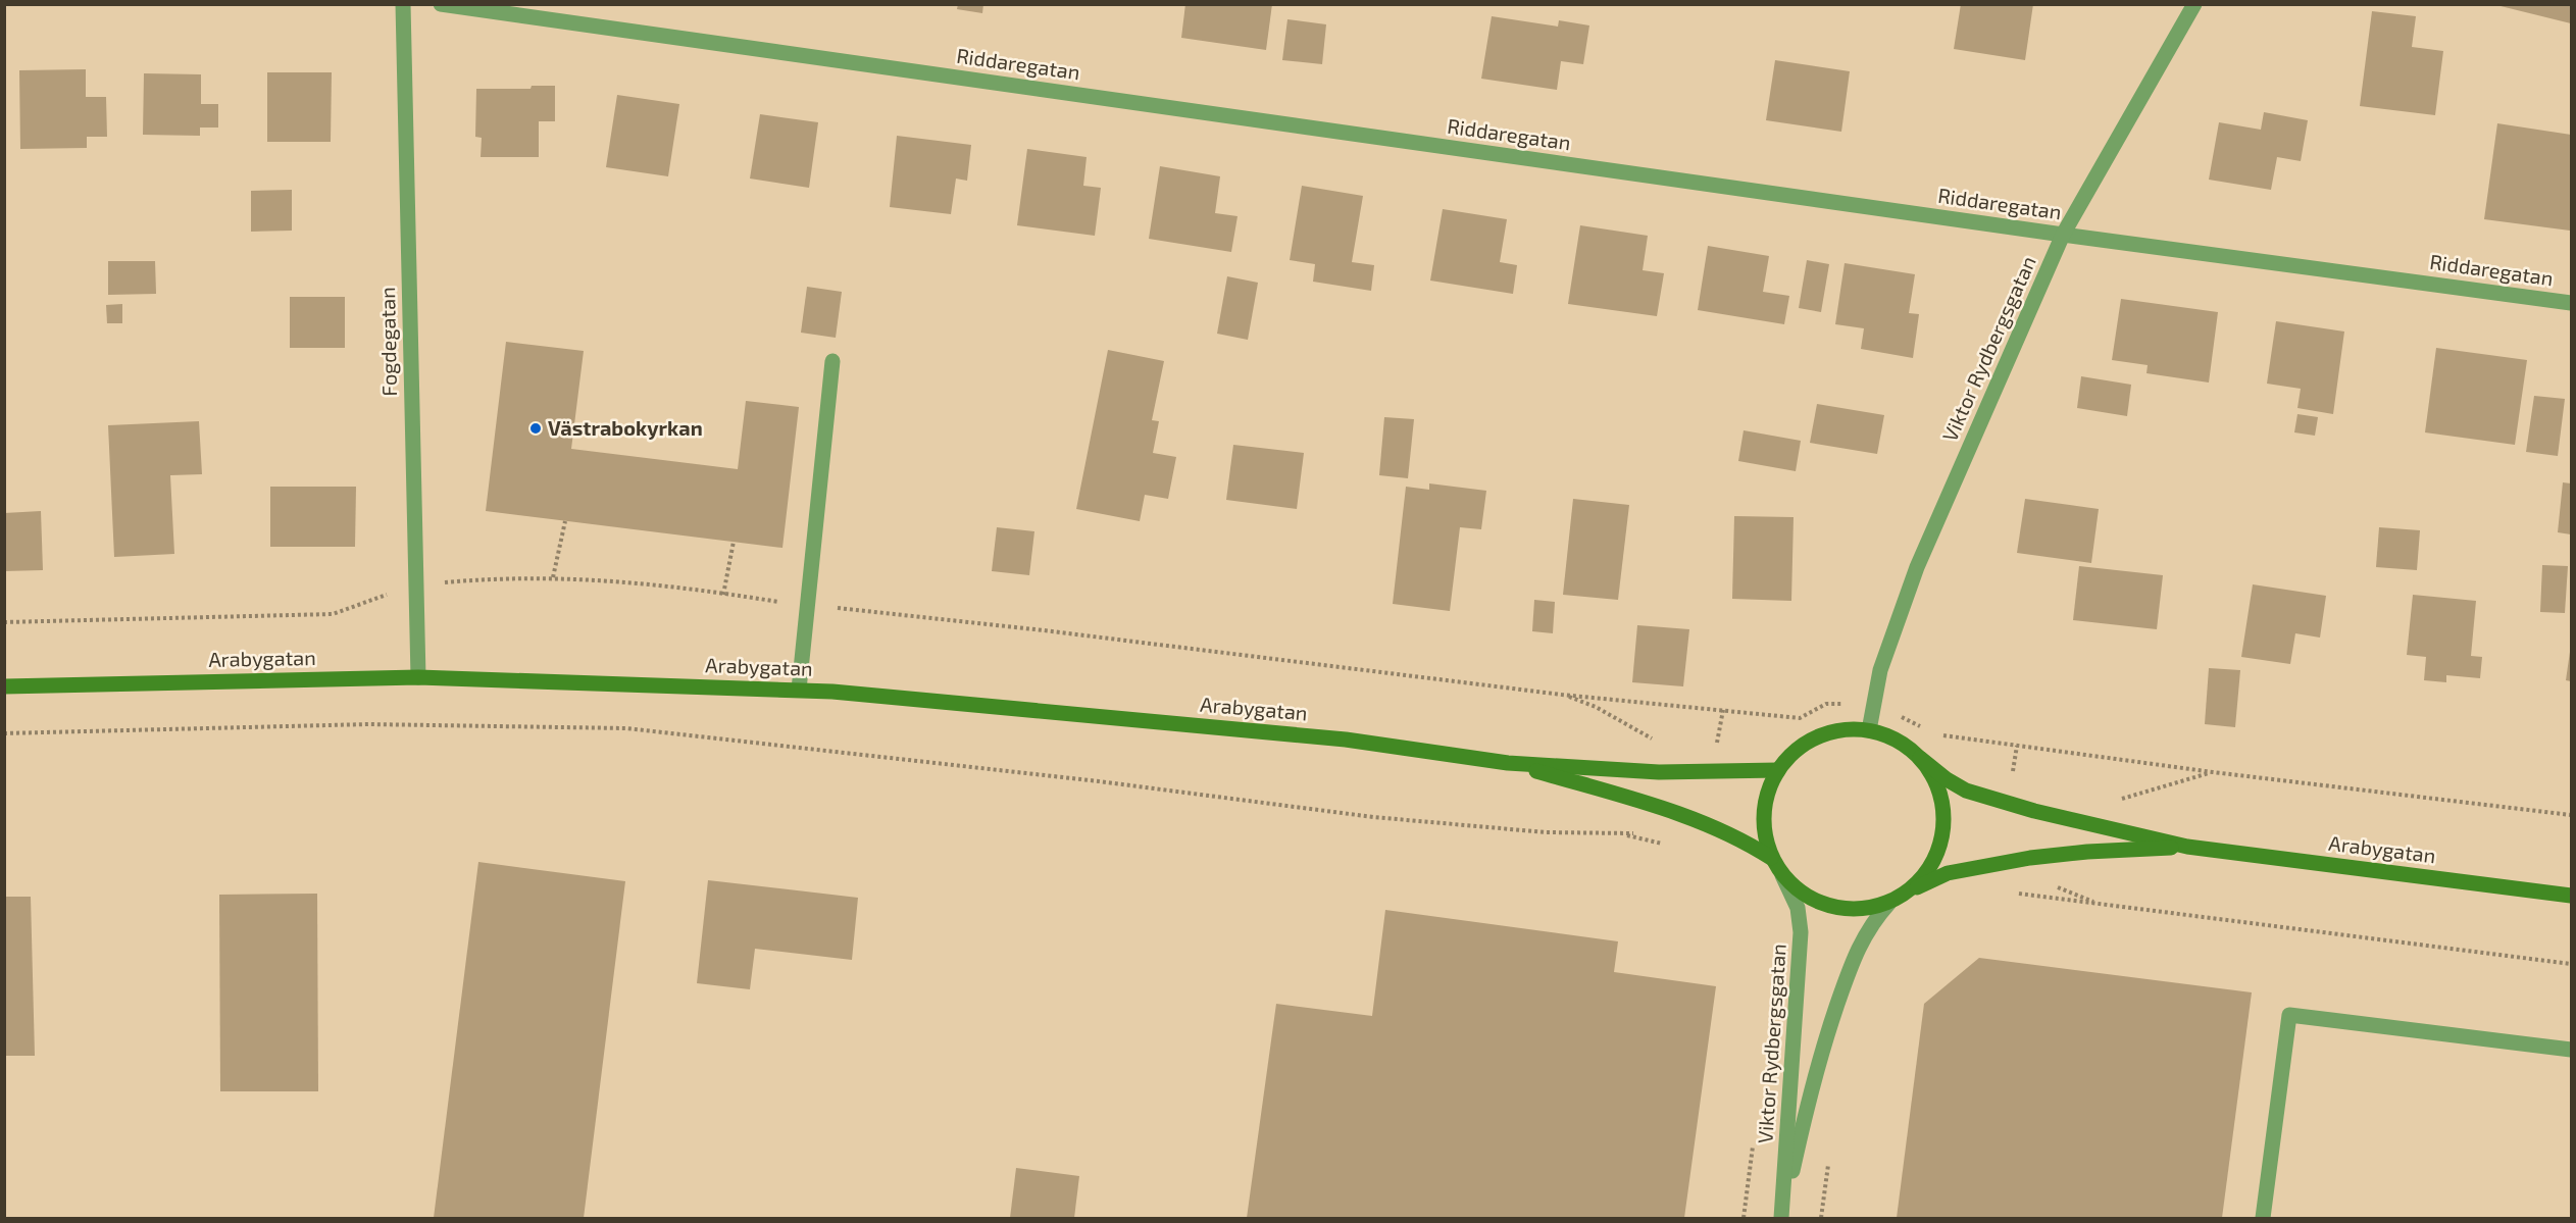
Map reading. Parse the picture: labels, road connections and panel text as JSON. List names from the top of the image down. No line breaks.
{"streets":{"street":["Riddaregatan","Fogdegatan","Viktor Rydbergsgatan","Arabygatan"]},"crossings":[["Riddaregatan","Viktor Rydbergsgatan"],["Fogdegatan","Arabygatan"],["Viktor Rydbergsgatan","Arabygatan"]],"places":["Västrabokyrkan"]}
